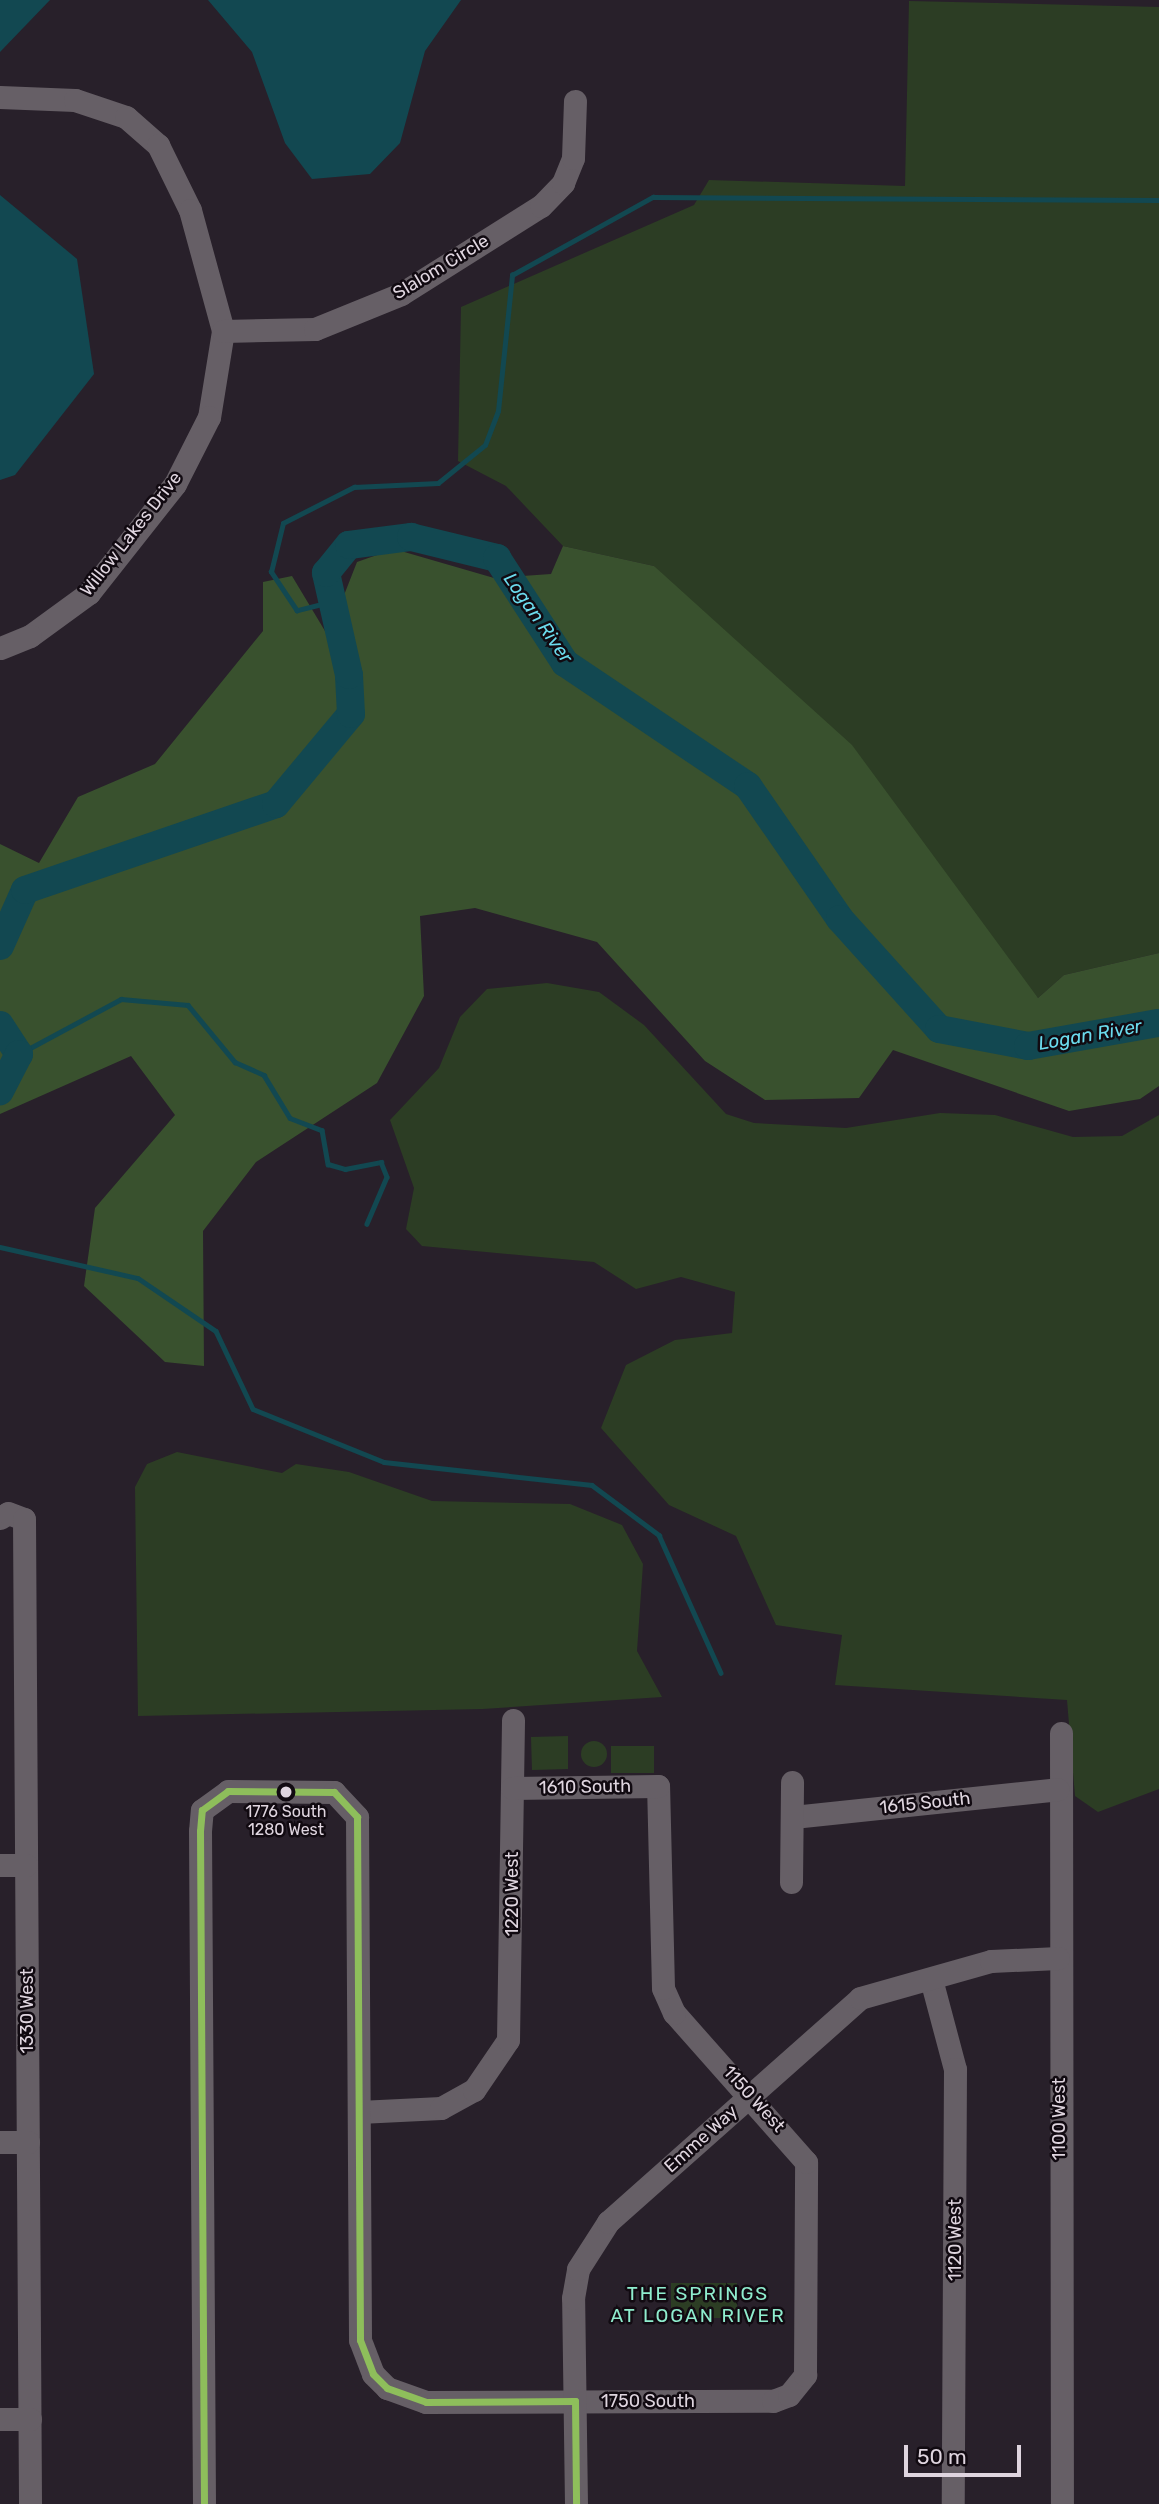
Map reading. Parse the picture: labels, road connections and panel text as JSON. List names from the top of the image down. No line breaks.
{"streets":{"street":["Slalom Circle","Willow Lakes Drive","1610 South","1615 South","1220 West","1330 West","1150 West","1100 West","Emme Way","1120 West","1750 South"]},"crossings":[["Slalom Circle","Willow Lakes Drive"],["1610 South","1220 West"],["1610 South","1150 West"],["1615 South","1100 West"],["1220 West","1750 South"],["1150 West","Emme Way"],["1150 West","1750 South"],["1100 West","Emme Way"],["Emme Way","1120 West"],["Emme Way","1750 South"]],"districts":["THE SPRINGS AT LOGAN RIVER"],"water":["Logan River"],"places":["1776 South 1280 West"],"scale_bar":"50 m"}
